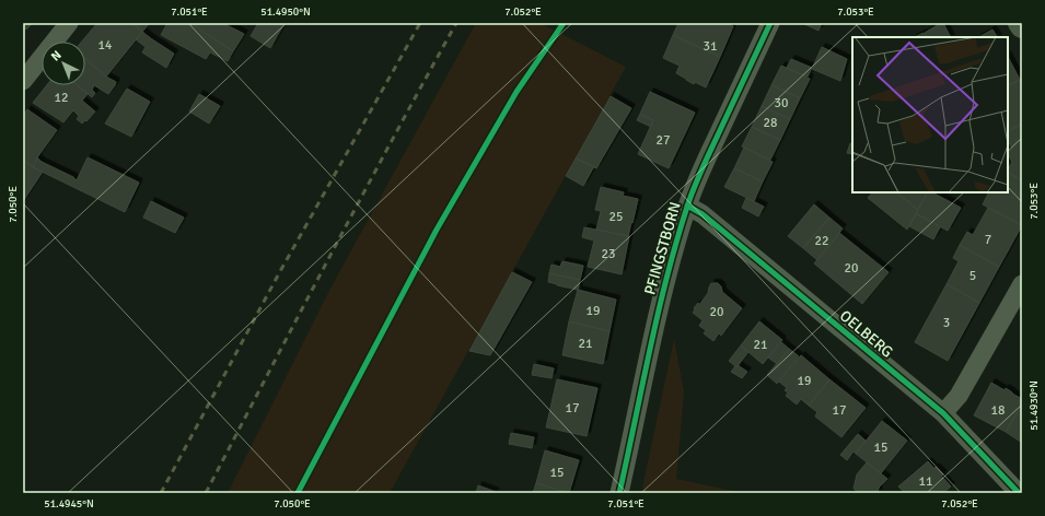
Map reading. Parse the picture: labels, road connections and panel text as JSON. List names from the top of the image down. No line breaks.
{"streets":{"street":["PFINGSTBORN","OELBERG"]},"crossings":[["PFINGSTBORN","OELBERG"]],"house_numbers":["14","31","12","30","28","27","25","7","22","23","20","5","19","20","3","21","21","19","17","17","18","15","15","11"],"north":"top left","coordinates":["7.051°E","51.4950°N","7.052°E","7.053°E","7.050°E","51.4930°N","51.4945°N"]}
